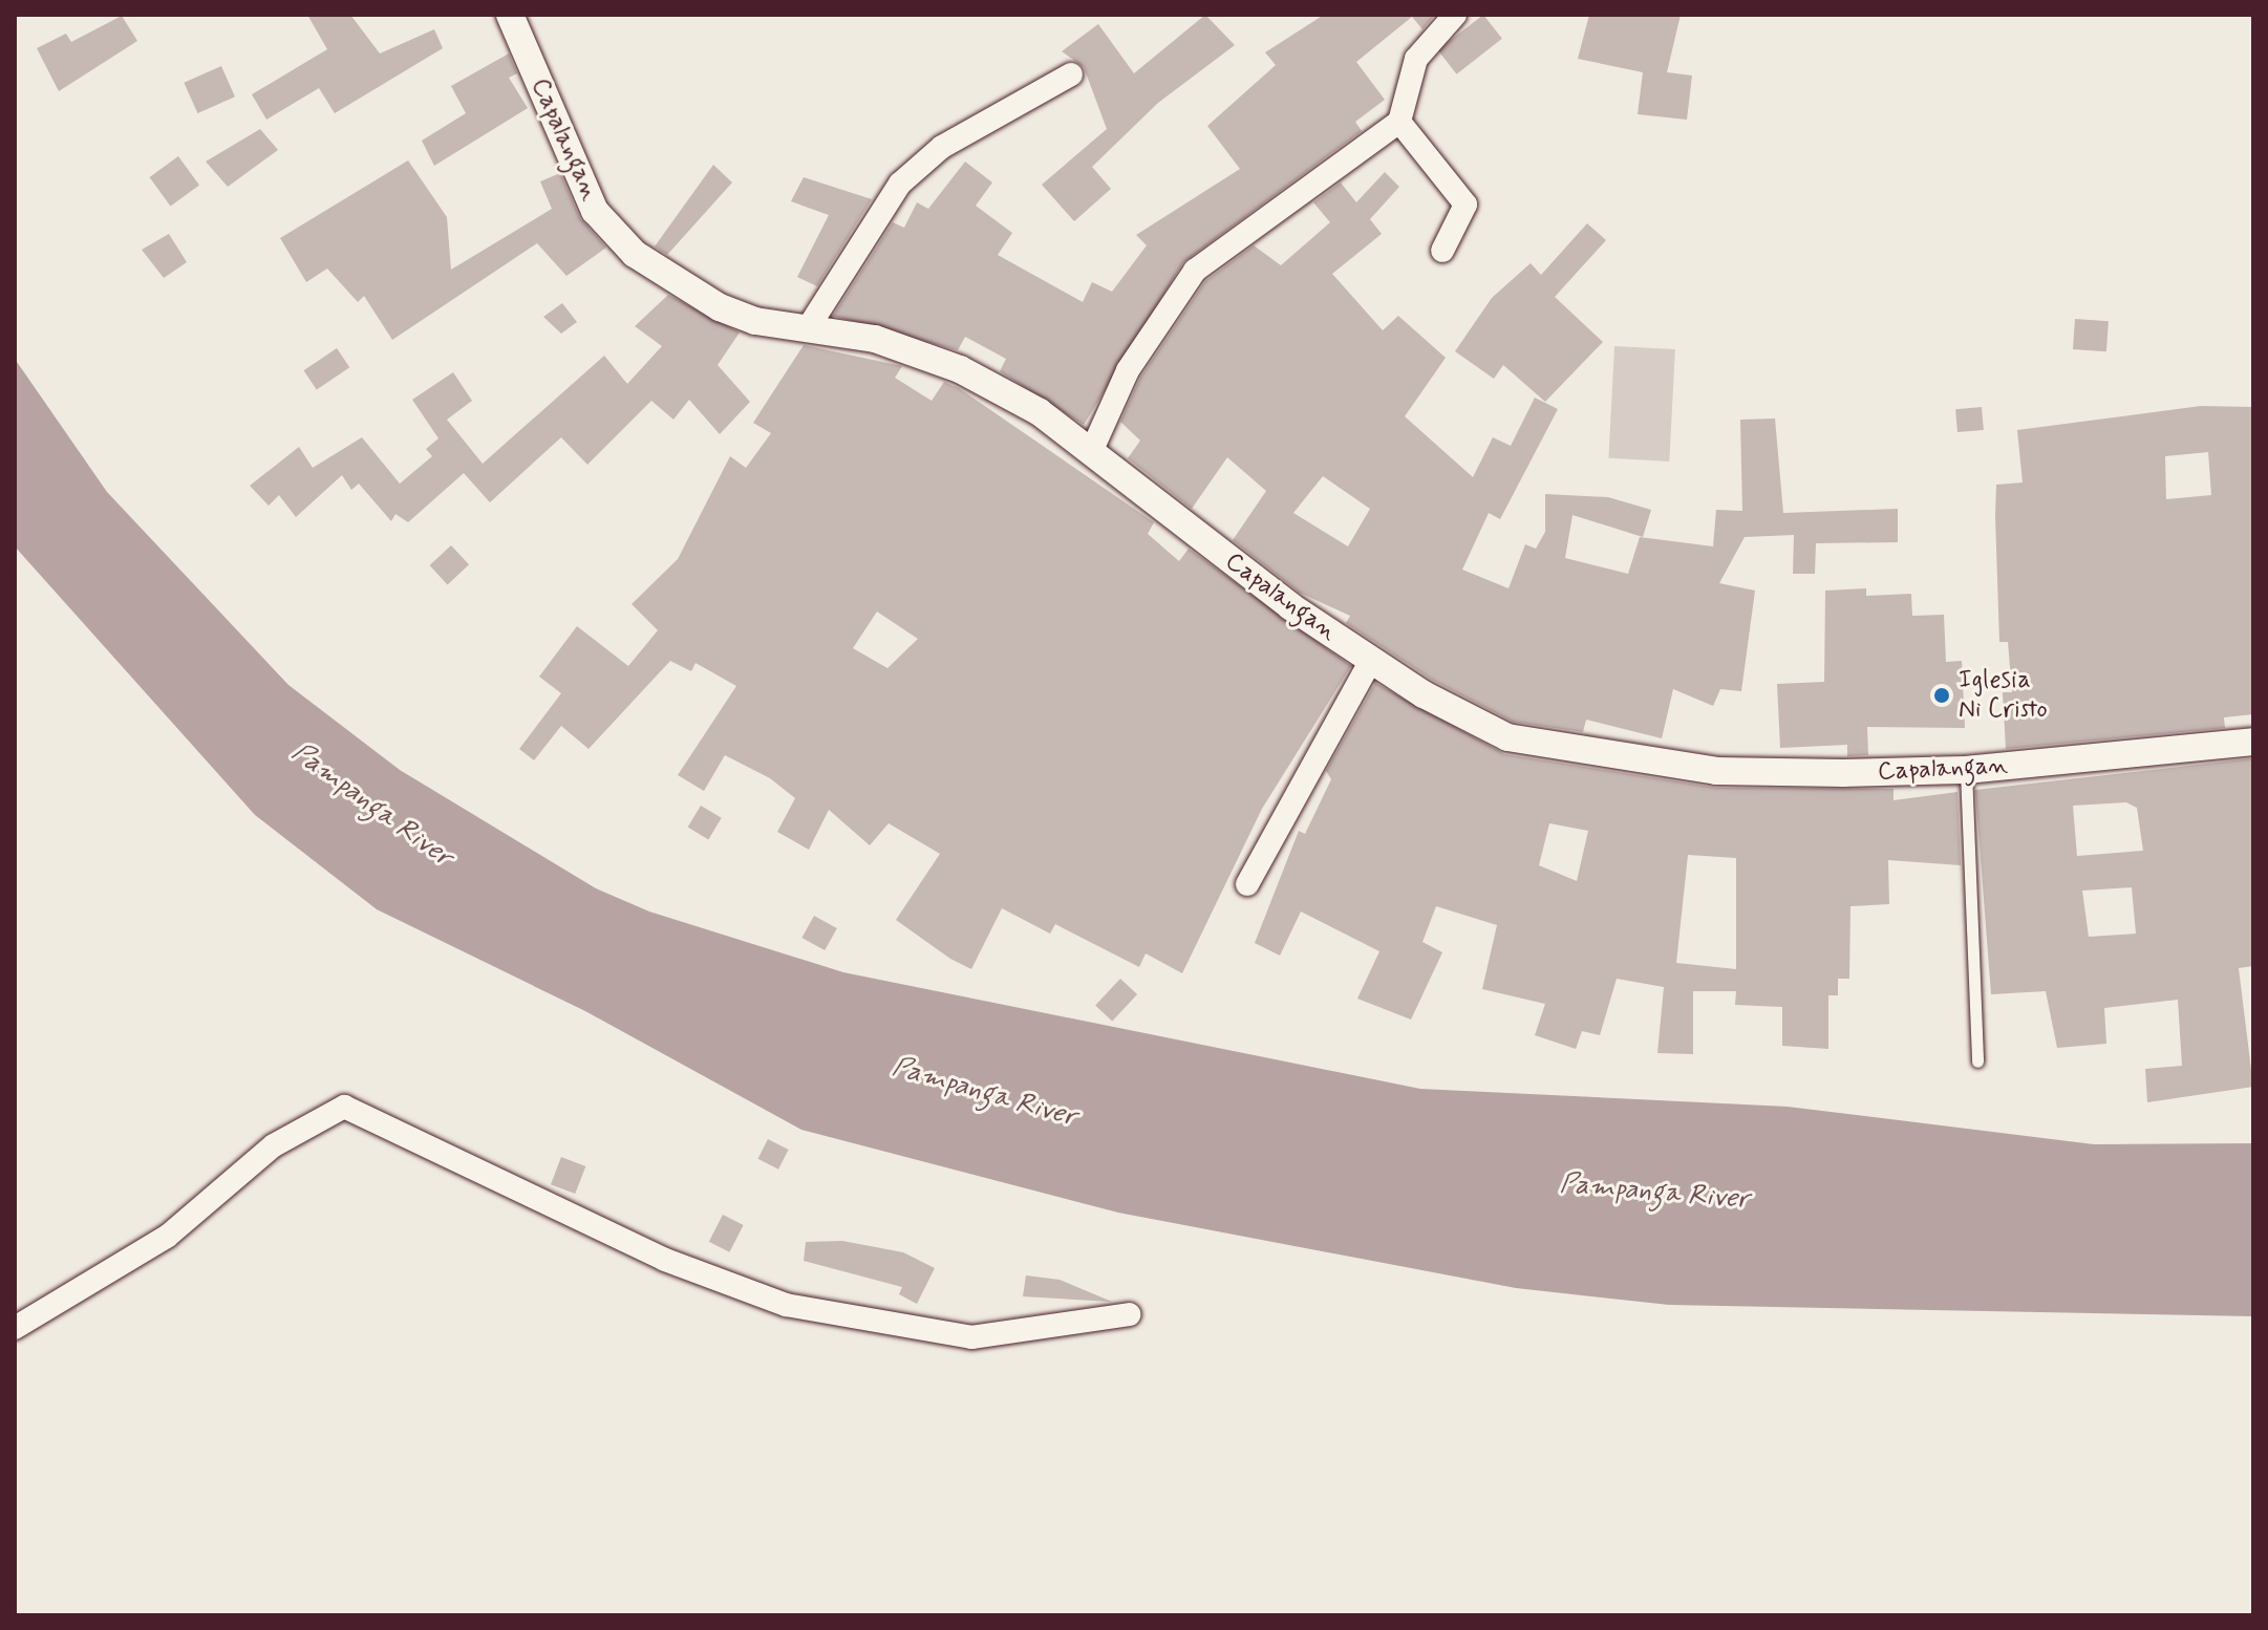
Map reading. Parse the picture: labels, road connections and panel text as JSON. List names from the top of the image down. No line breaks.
{"streets":{"street":["Capalangan"]},"water":["Pampanga River"],"places":["Iglesia Ni Cristo"]}
